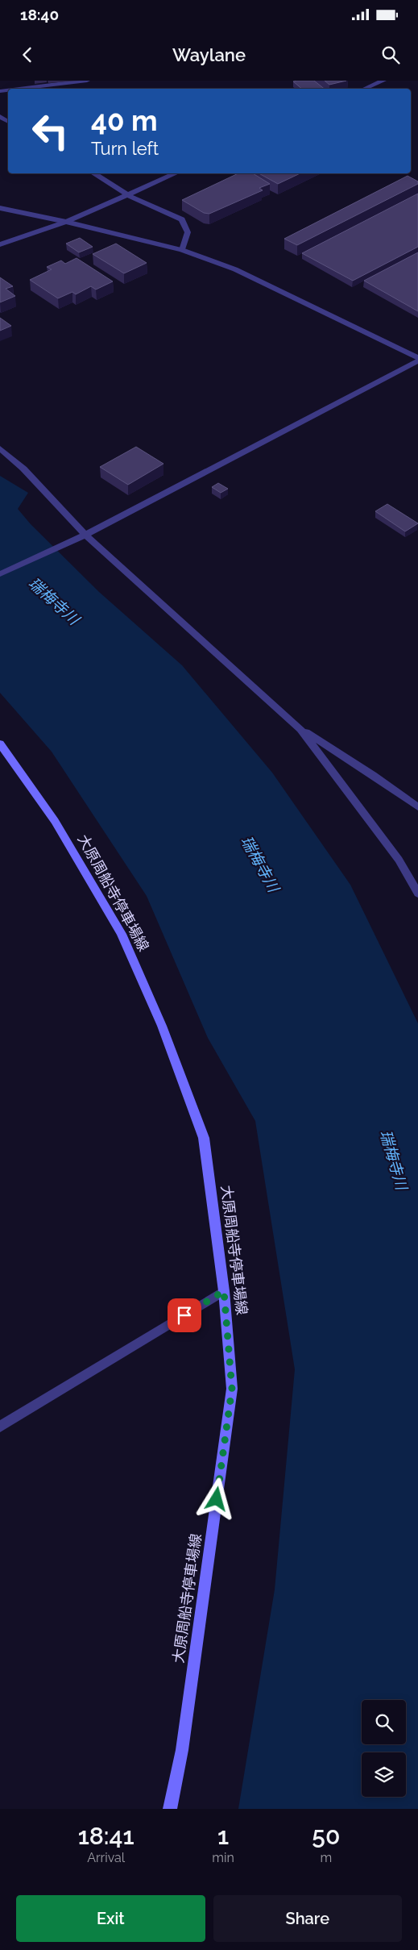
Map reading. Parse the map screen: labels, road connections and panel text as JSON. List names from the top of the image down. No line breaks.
{"streets":{"main road":["大原周船寺停車場線"]},"water":["瑞梅寺川"],"page":{"status":"18:40","header":"Waylane","turn":["40 m","Turn left"],"eta":["18:41","Arrival","1","min","50","m"],"buttons":["Exit","Share"]}}
